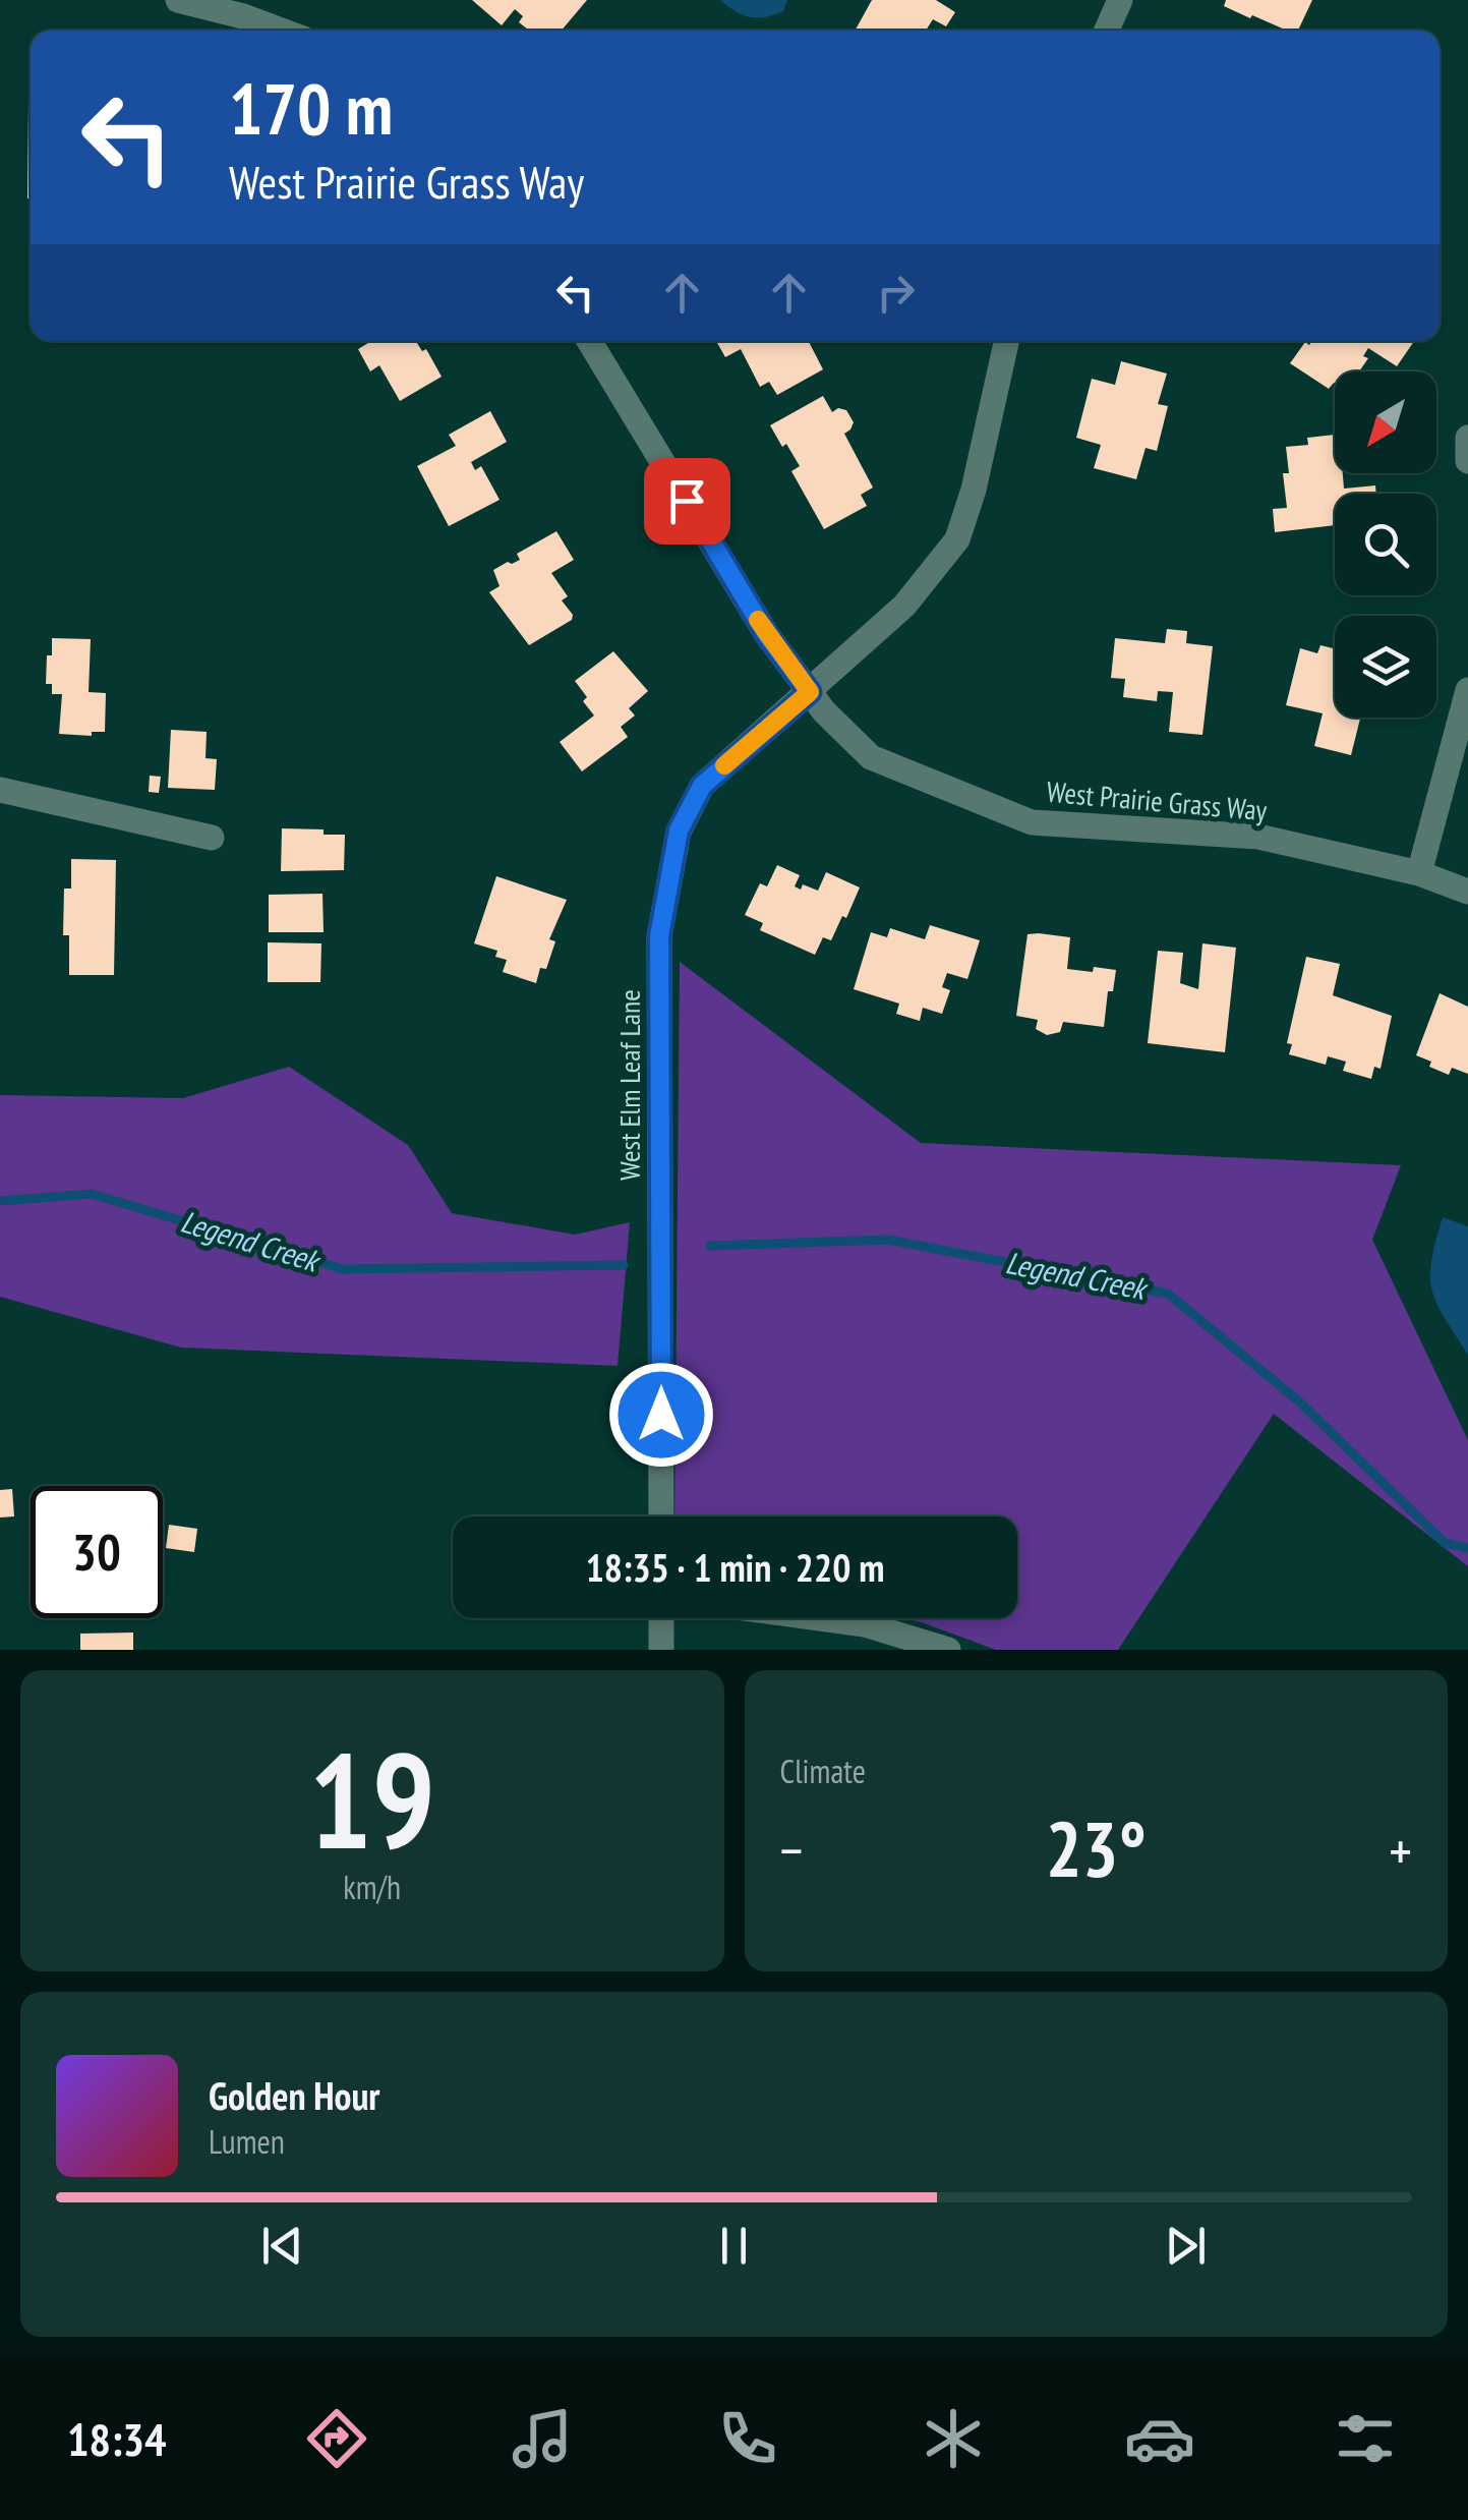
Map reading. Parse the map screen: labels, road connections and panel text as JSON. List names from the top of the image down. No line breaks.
{"streets":{"street":["West Prairie Grass Way","West Elm Leaf Lane"]},"crossings":[["West Prairie Grass Way","West Elm Leaf Lane"]],"water":["Legend Creek"],"north":"bottom left","page":{"turn":["170 m","West Prairie Grass Way"],"limit":"30","trip":"18:35 · 1 min · 220 m","tile":[["19","km/h"],"Climate"],"heat":["−","23°","+"],"song":["Golden Hour","Lumen"],"tabs":"18:34"}}
